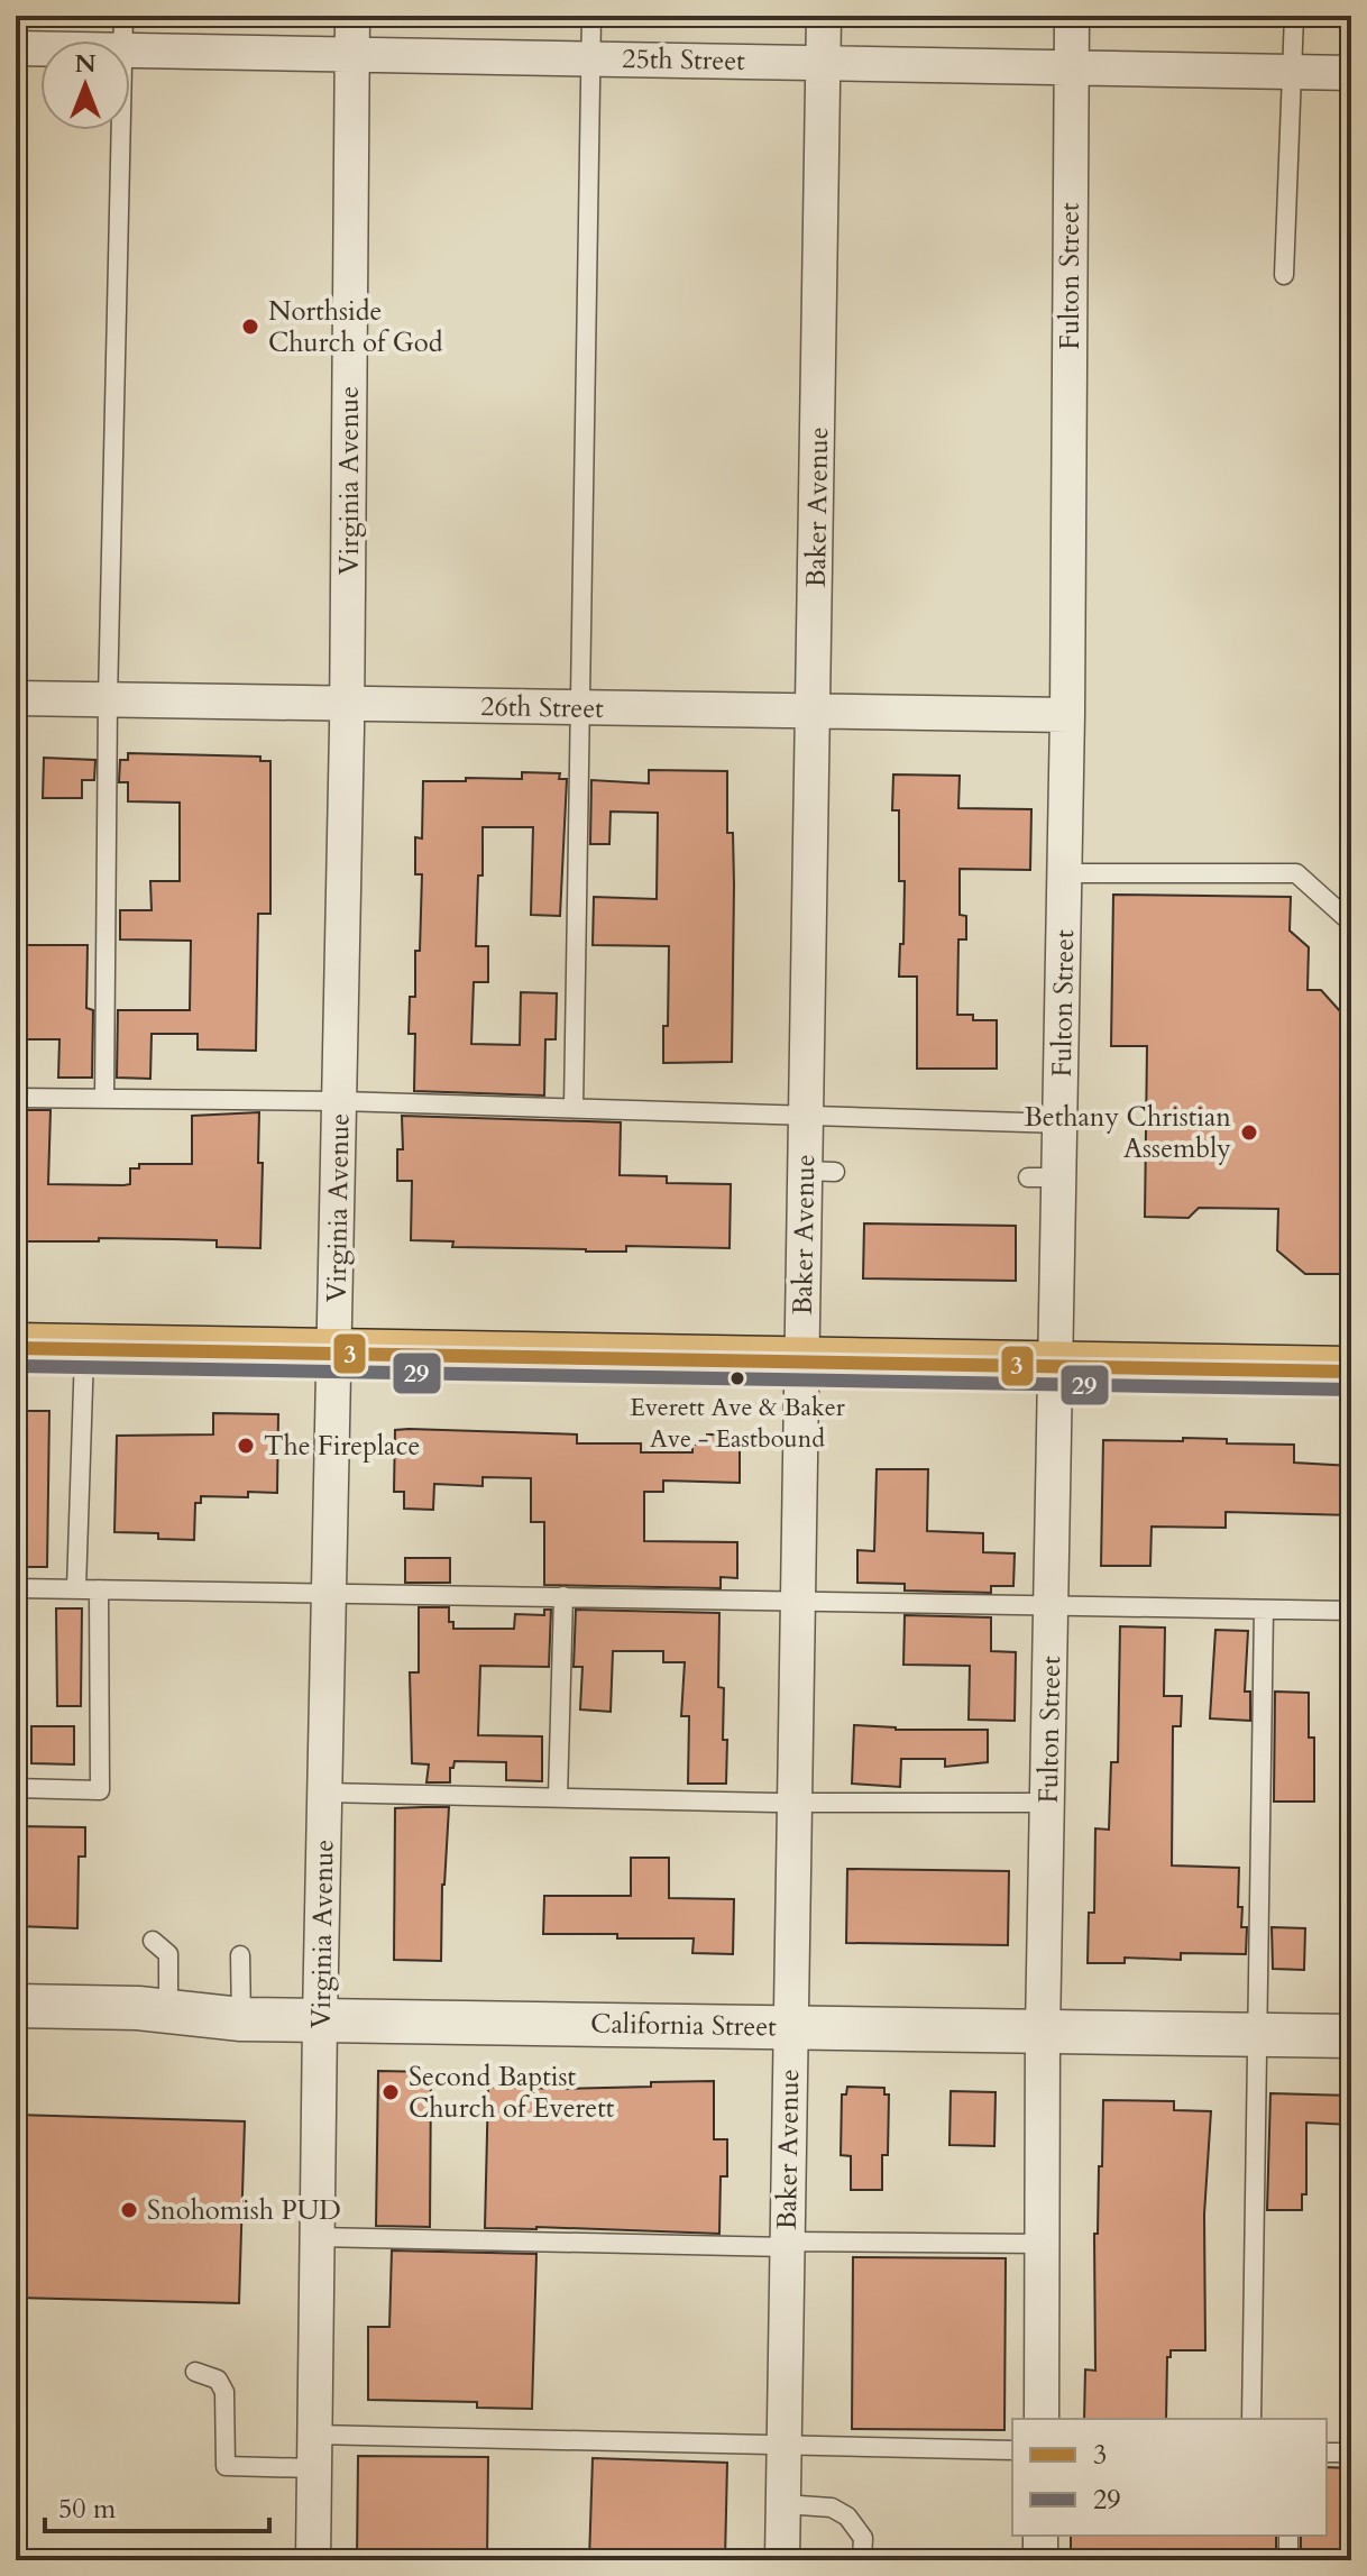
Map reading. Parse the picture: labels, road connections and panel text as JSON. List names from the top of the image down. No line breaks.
{"streets":{"street":["25th Street","Fulton Street","Virginia Avenue","Baker Avenue","26th Street","California Street"]},"crossings":[["25th Street","Fulton Street"],["25th Street","Virginia Avenue"],["25th Street","Baker Avenue"],["Fulton Street","26th Street"],["Fulton Street","California Street"],["Virginia Avenue","26th Street"],["Virginia Avenue","California Street"],["Baker Avenue","26th Street"],["Baker Avenue","California Street"]],"places":["Northside Church of God","Bethany Christian Assembly","Everett Ave & Baker Ave - Eastbound","The Fireplace","Second Baptist Church of Everett","Snohomish PUD"],"lines":["transit line 3","transit line 29"],"legend":["3","29"],"scale_bar":"50 m","north":"top"}
